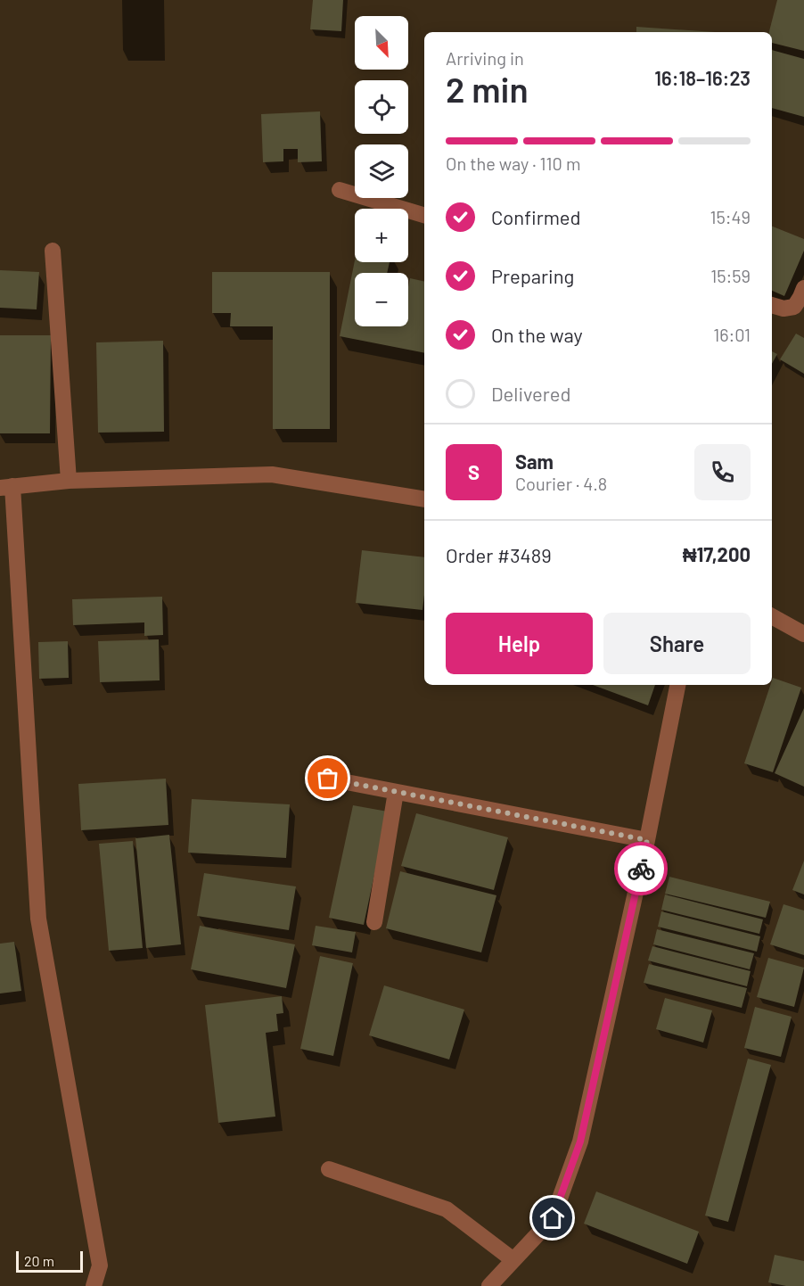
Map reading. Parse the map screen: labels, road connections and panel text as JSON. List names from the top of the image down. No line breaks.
{"scale_bar":"20 m","north":"bottom right","page":{"map_buttons":["+","−"],"heading":["2 min","Arriving in","16:18–16:23"],"panel":["Sam","Courier · 4.8","Order #3489","₦17,200"],"bar":"On the way · 110 m","list":[["Confirmed","15:49"],["Preparing","15:59"],["On the way","16:01"],"Delivered"],"round":"S","buttons":["Help","Share"],"scale":"20 m"}}
